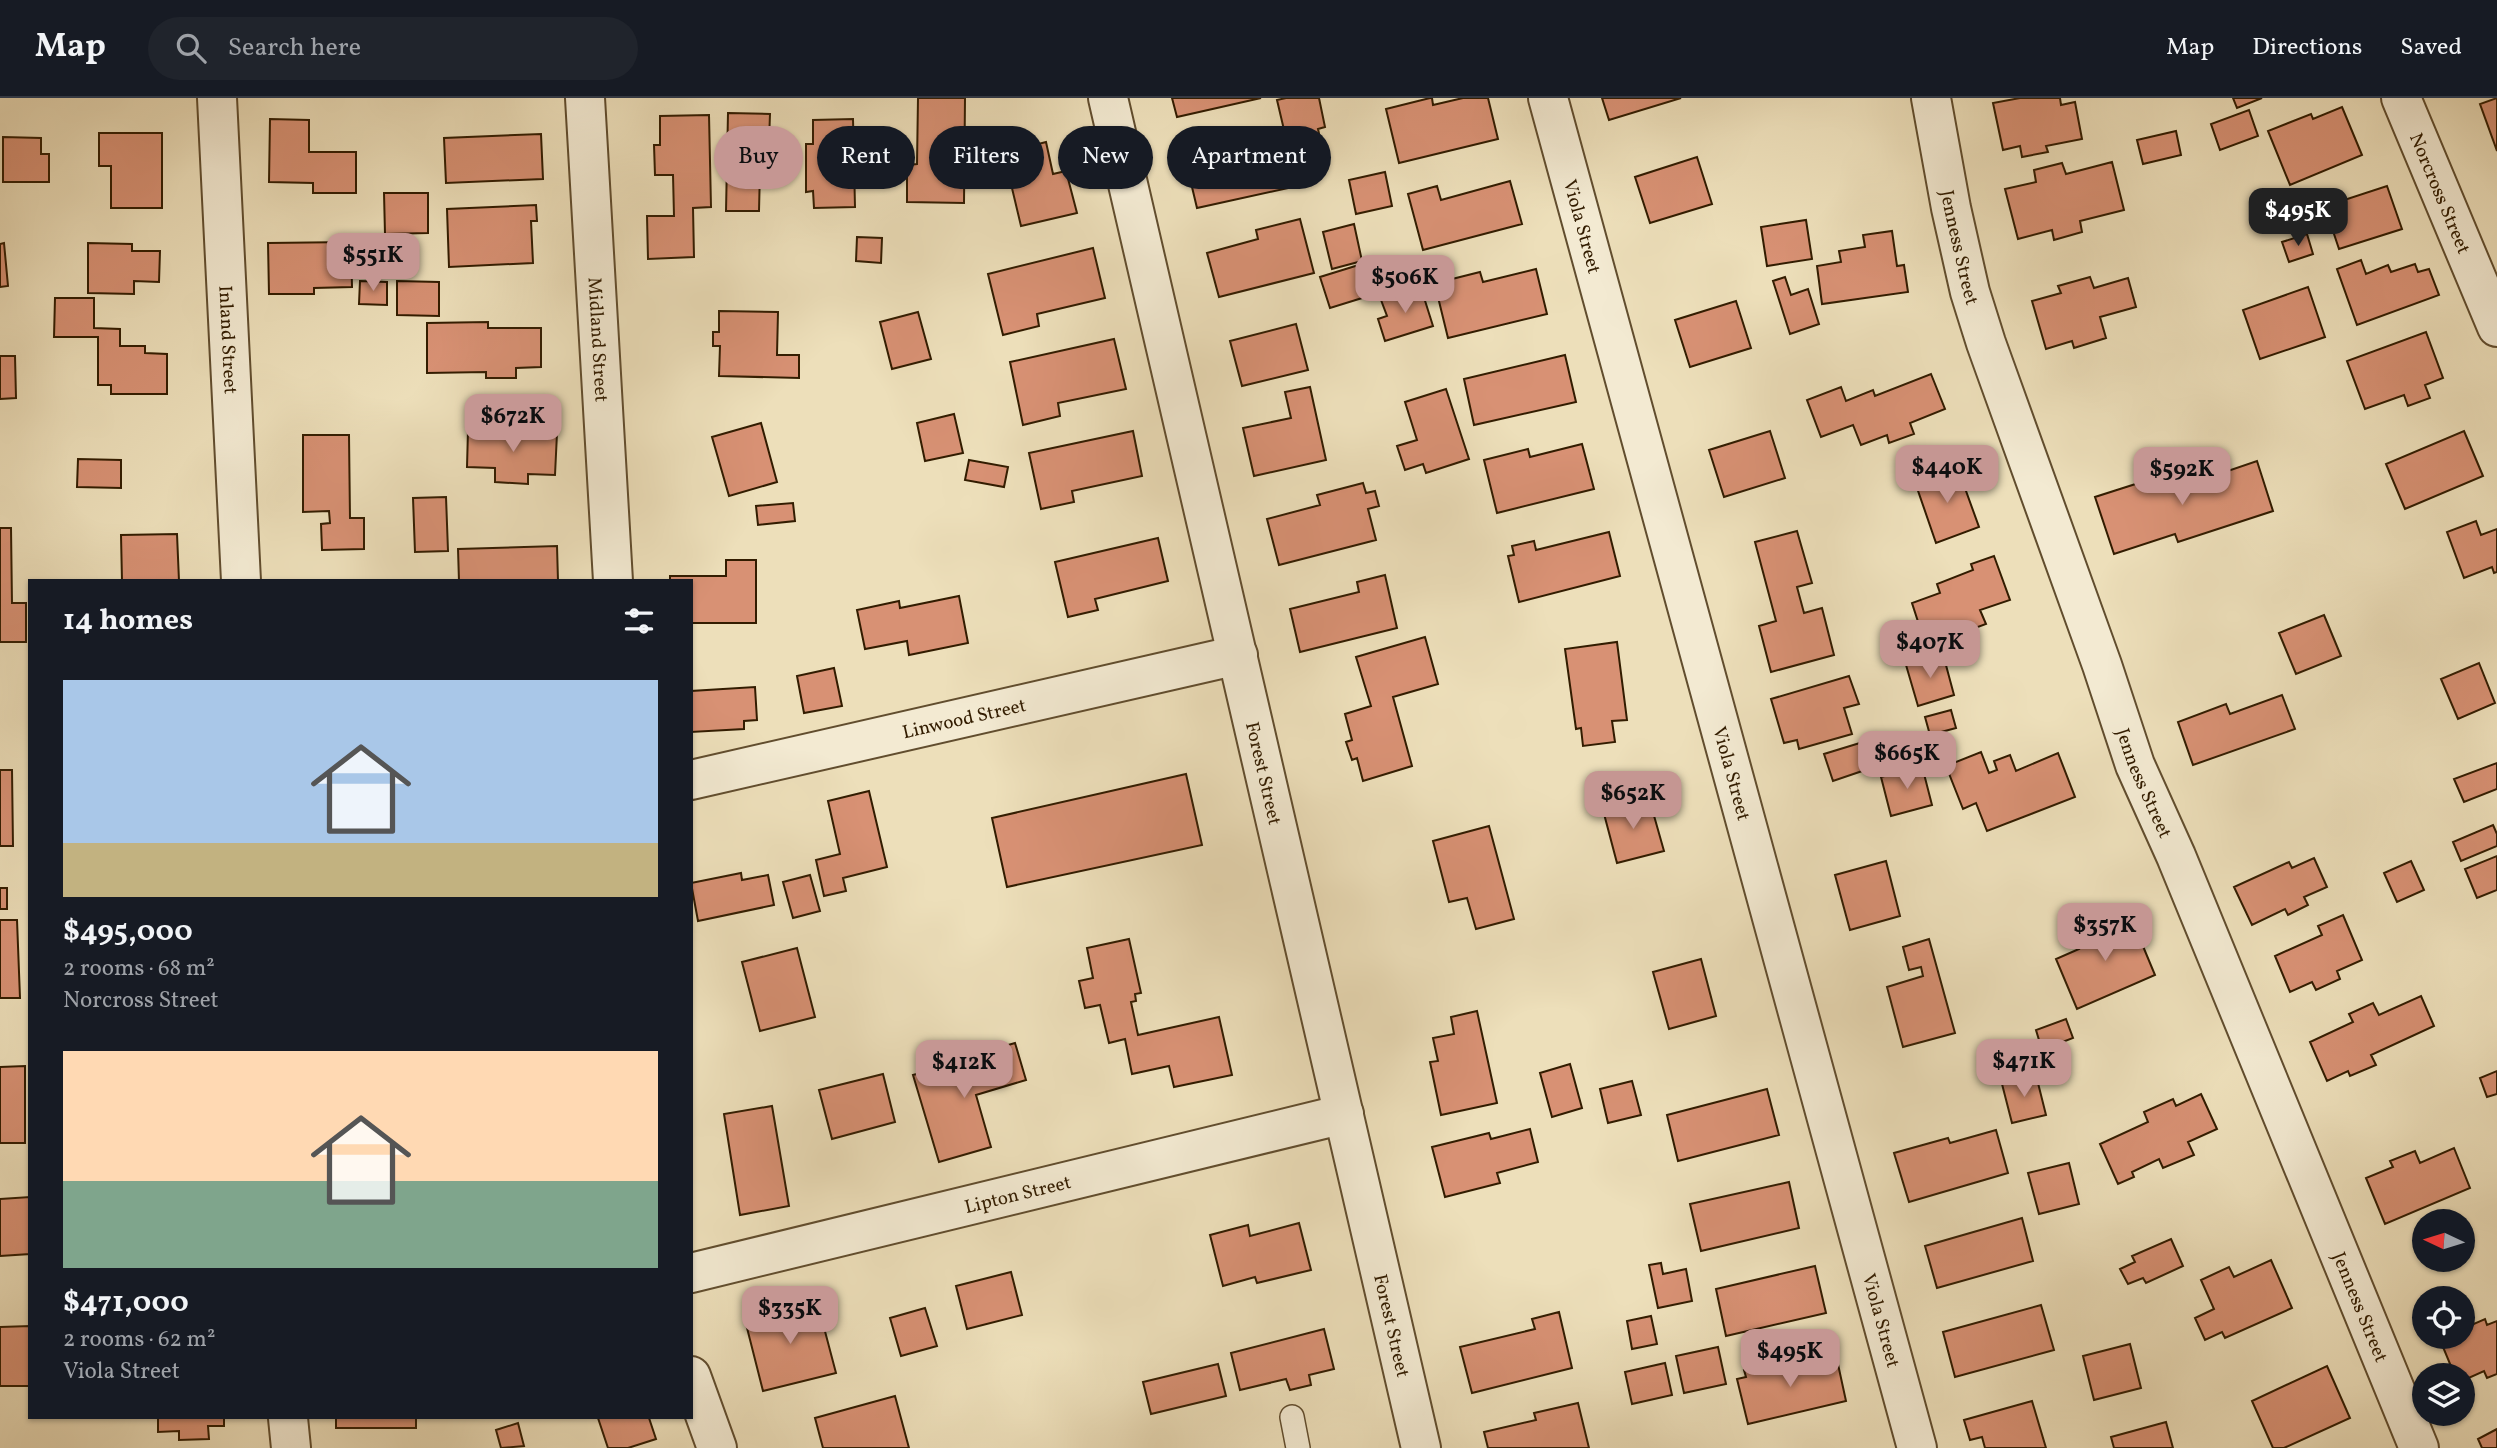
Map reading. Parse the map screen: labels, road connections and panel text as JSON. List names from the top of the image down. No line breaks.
{"streets":{"street":["Norcross Street","Viola Street","Jenness Street","Inland Street","Midland Street","Linwood Street","Forest Street","Lipton Street"]},"crossings":[["Linwood Street","Forest Street"],["Forest Street","Lipton Street"]],"north":"left","page":{"header":"Map","search":"Search here","nav":["Map","Directions","Saved"],"chip":["Buy","Rent","Filters","New","Apartment"],"price":["$495K","$551K","$506K","$672K","$440K","$592K","$407K","$665K","$652K","$357K","$471K","$412K","$335K","$495K"],"heading":"14 homes","list":[{"name":"$495,000","note":"2 rooms · 68 m² · Norcross Street"},{"name":"$471,000","note":"2 rooms · 62 m² · Viola Street"}]}}
